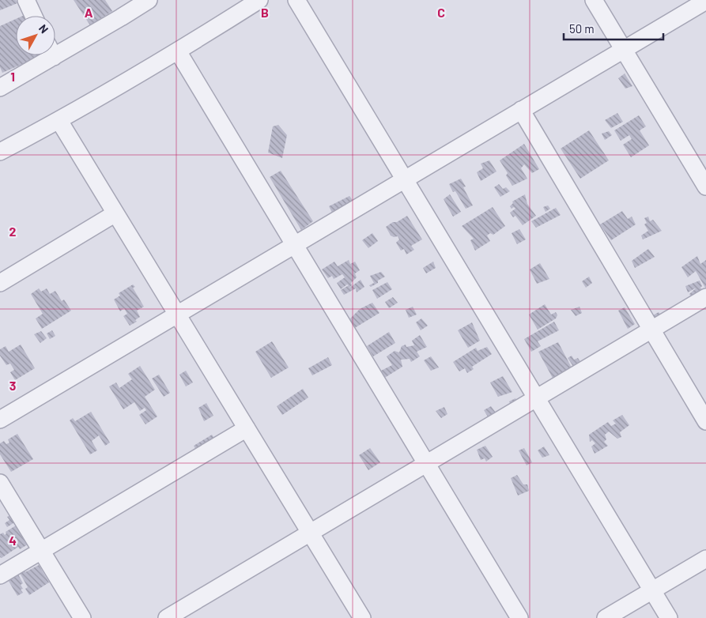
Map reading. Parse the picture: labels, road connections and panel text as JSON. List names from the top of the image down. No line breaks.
{"scale_bar":"50 m","north":"top right","grid":{"columns":["A","B","C"],"rows":["1","2","3","4"]}}
